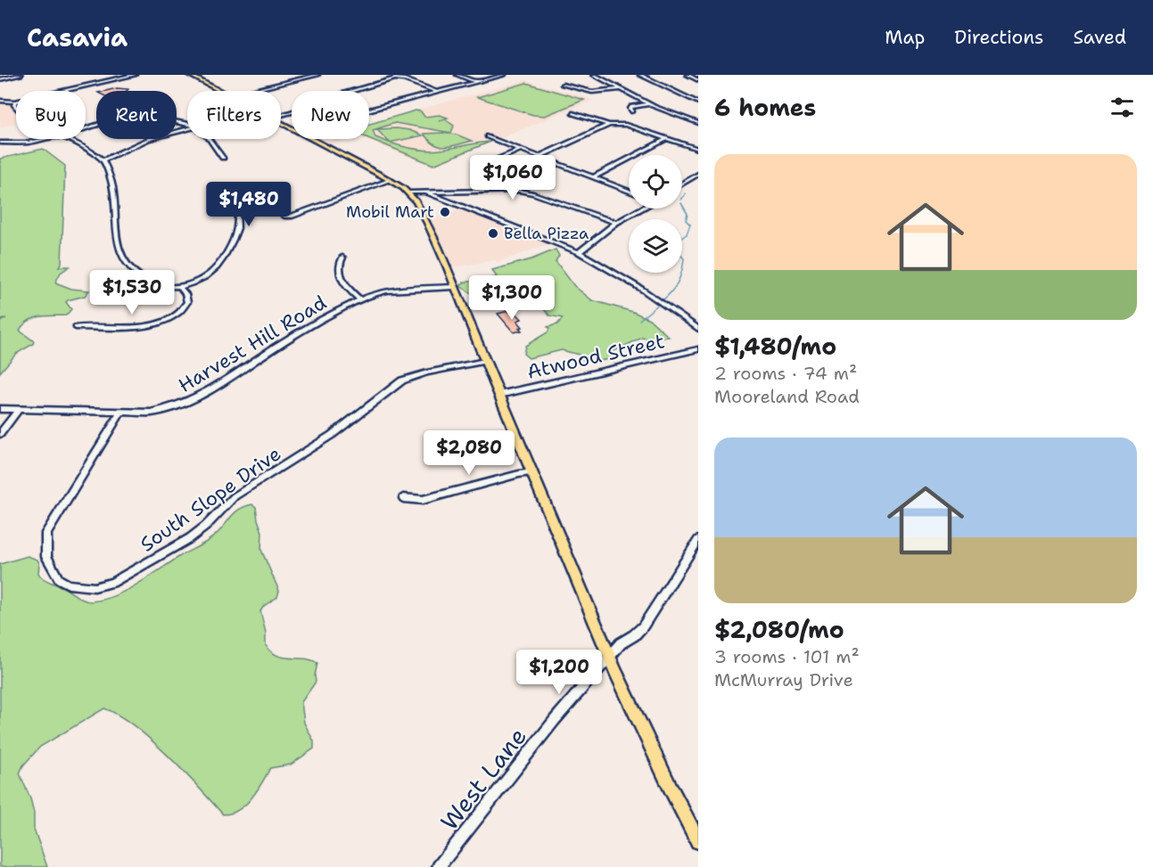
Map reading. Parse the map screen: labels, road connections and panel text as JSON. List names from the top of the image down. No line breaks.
{"streets":{"street":["Harvest Hill Road","Atwood Street","South Slope Drive","West Lane"]},"crossings":[["Harvest Hill Road","South Slope Drive"]],"places":["Mobil Mart","Bella Pizza"],"page":{"header":"Casavia","nav":["Map","Directions","Saved"],"heading":"6 homes","chip":["Buy","Rent","Filters","New"],"list":[{"name":"$1,480/mo","note":"2 rooms · 74 m² · Mooreland Road"},{"name":"$2,080/mo","note":"3 rooms · 101 m² · McMurray Drive"}],"price":["$1,060","$1,480","$1,530","$1,300","$2,080","$1,200"]}}
